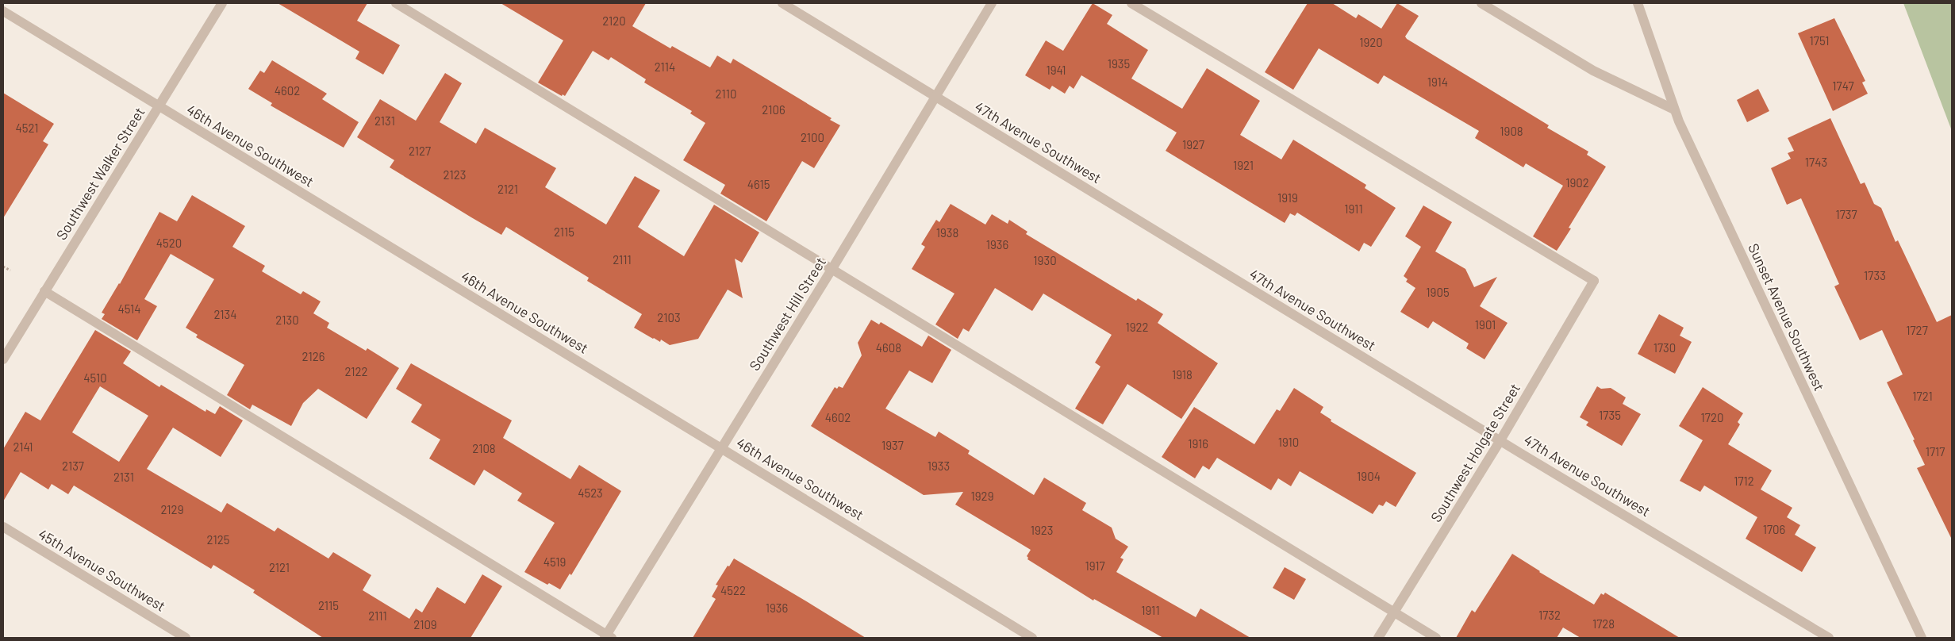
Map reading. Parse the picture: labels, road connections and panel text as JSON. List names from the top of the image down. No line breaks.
{"streets":{"street":["47th Avenue Southwest","46th Avenue Southwest","Southwest Walker Street","Southwest Hill Street","Sunset Avenue Southwest","Southwest Holgate Street","45th Avenue Southwest"]},"crossings":[["47th Avenue Southwest","Southwest Hill Street"],["47th Avenue Southwest","Southwest Holgate Street"],["46th Avenue Southwest","Southwest Walker Street"],["46th Avenue Southwest","Southwest Hill Street"]],"house_numbers":["2120","1751","1920","1935","2114","1941","1914","1747","4602","2110","2106","2131","4521","1908","2100","1927","2127","1743","1921","2123","1902","4615","2121","1919","1911","1737","2115","1938","4520","1936","2111","1930","1733","1905","4514","2134","2103","2130","1901","1922","1727","4608","1730","2126","2122","1918","4510","1721","1735","4602","1720","1910","1916","1937","2141","2108","1717","2137","1933","1904","2131","1712","4523","1929","2129","1706","1923","2125","4519","1917","2121","4522","2115","1936","1911","1732","2111","1728","2109"]}
